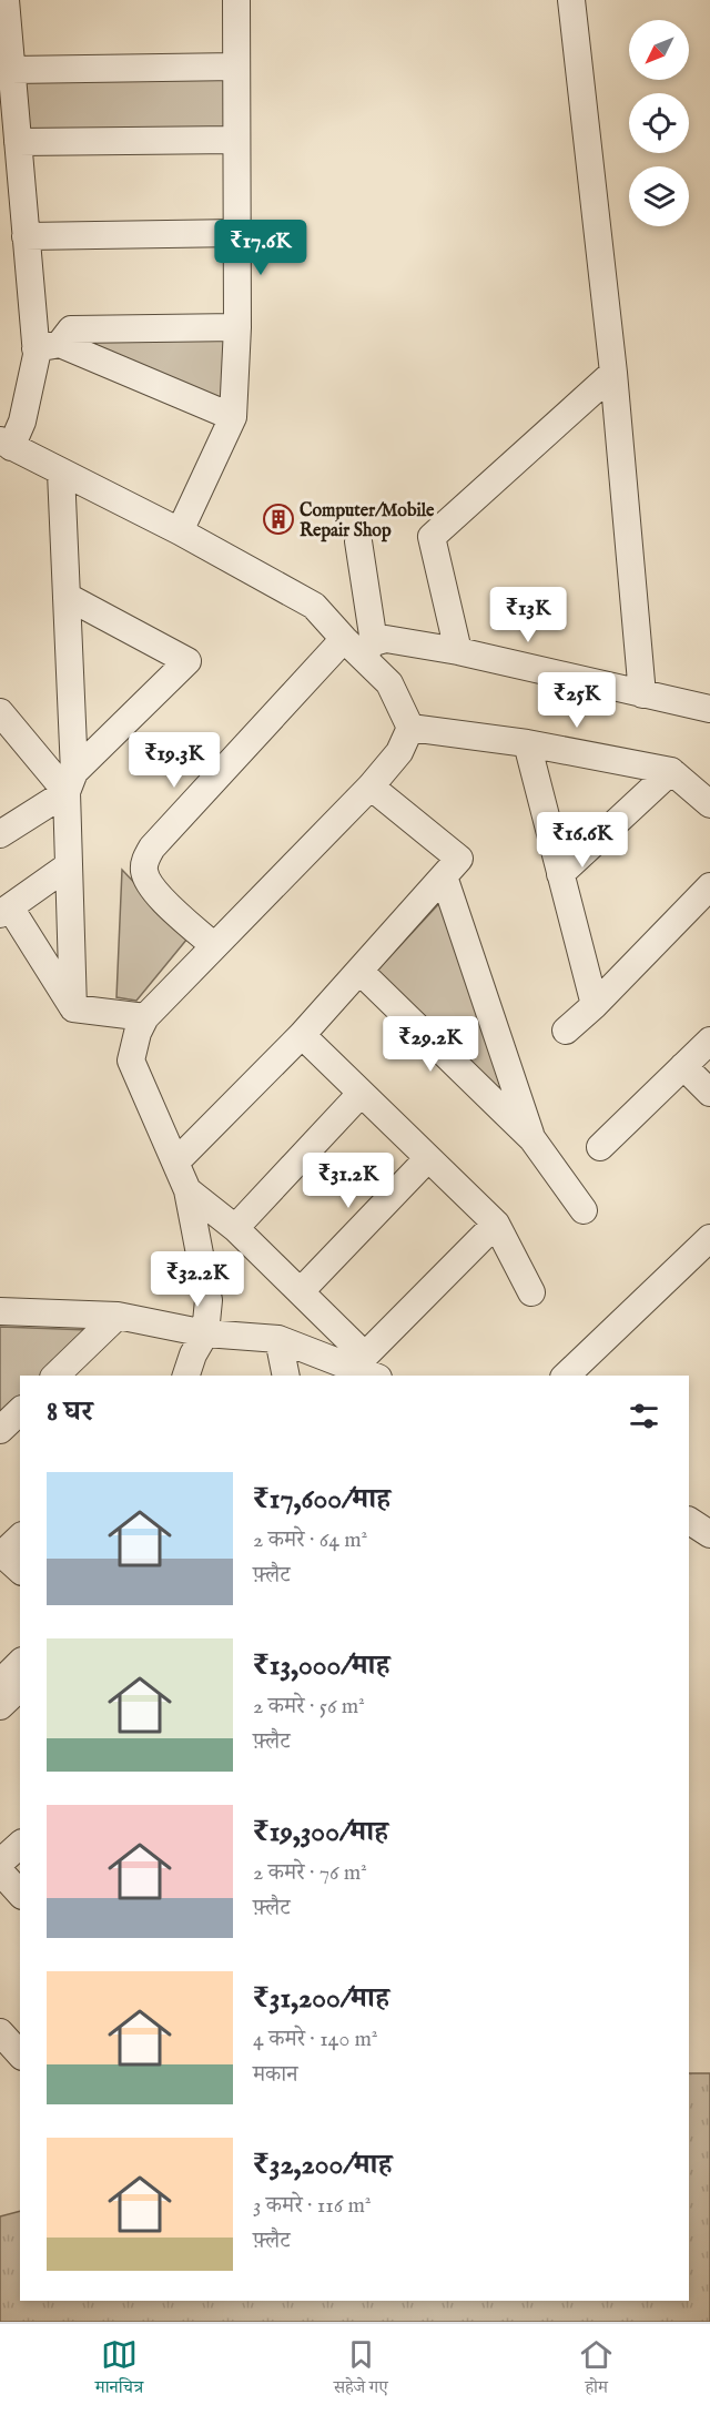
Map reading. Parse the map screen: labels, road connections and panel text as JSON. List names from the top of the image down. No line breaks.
{"places":{"building":["Computer/Mobile Repair Shop"]},"north":"bottom left","page":{"price":["₹17.6K","₹13K","₹25K","₹19.3K","₹16.6K","₹29.2K","₹31.2K","₹32.2K"],"heading":"8 घर","list":[{"name":"₹17,600/माह","note":"2 कमरे · 64 m² · फ़्लैट"},{"name":"₹13,000/माह","note":"2 कमरे · 56 m² · फ़्लैट"},{"name":"₹19,300/माह","note":"2 कमरे · 76 m² · फ़्लैट"},{"name":"₹31,200/माह","note":"4 कमरे · 140 m² · मकान"},{"name":"₹32,200/माह","note":"3 कमरे · 116 m² · फ़्लैट"}],"tabs":["मानचित्र","सहेजे गए","होम"]}}
